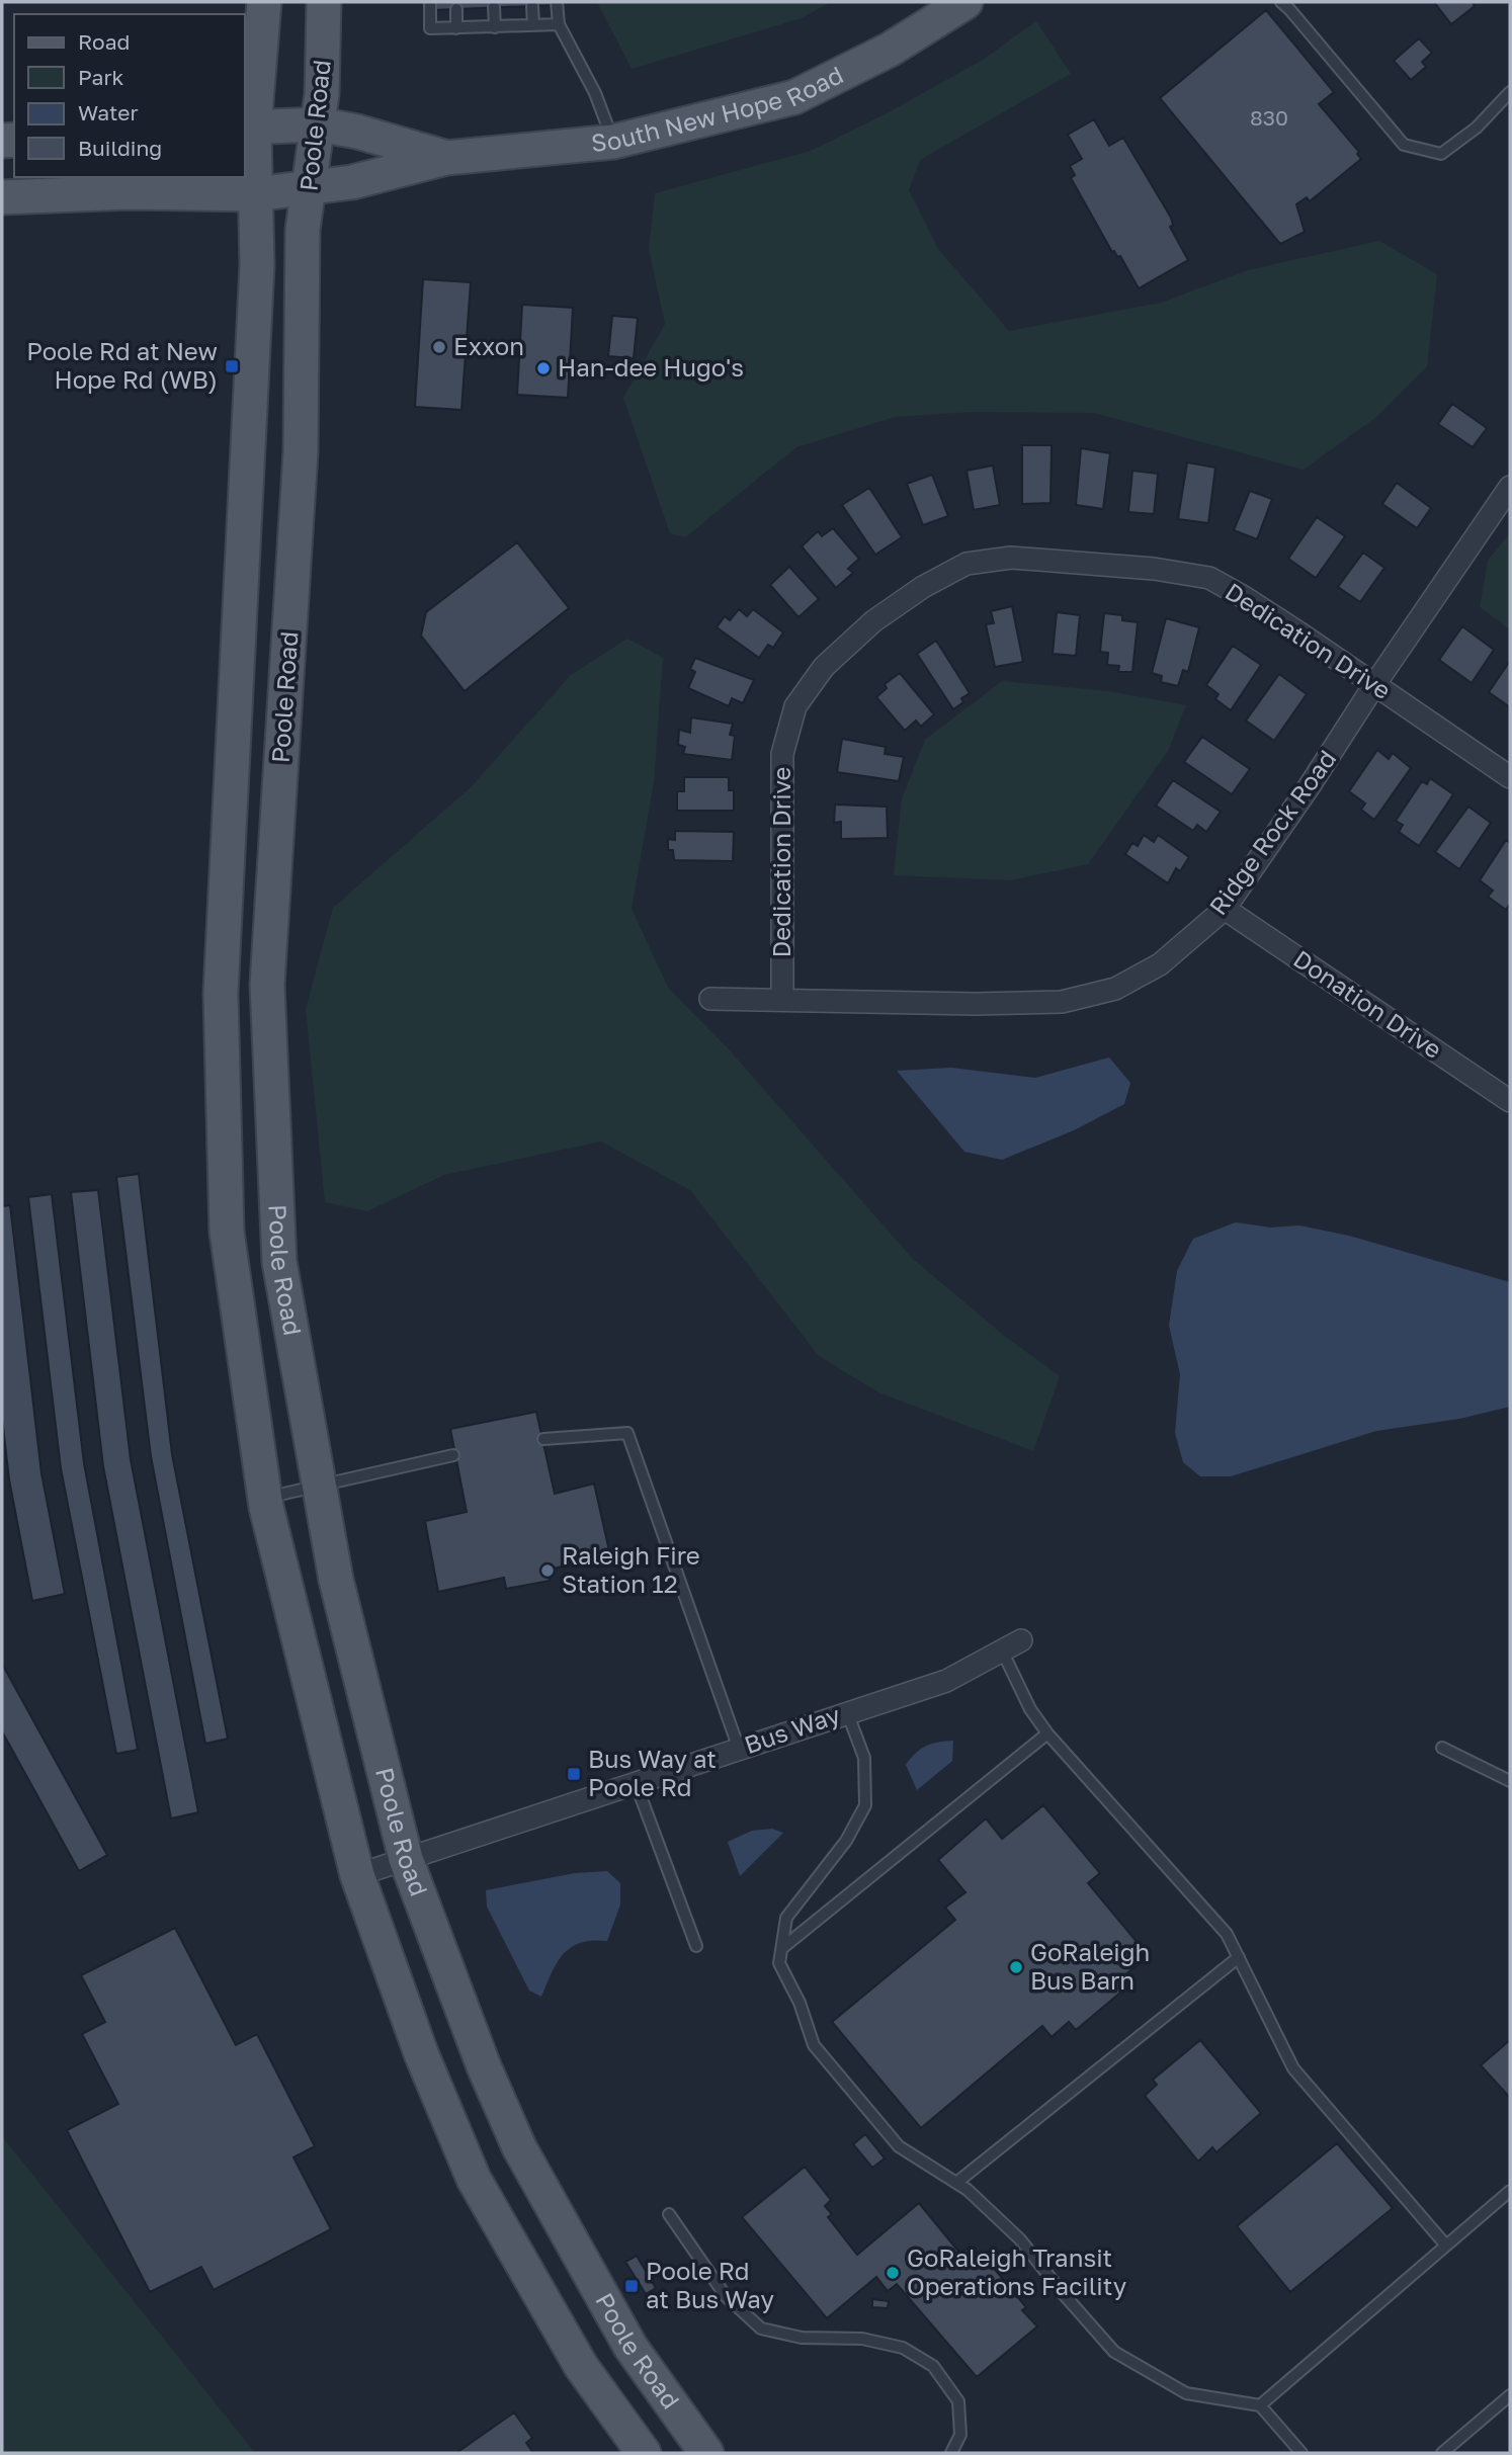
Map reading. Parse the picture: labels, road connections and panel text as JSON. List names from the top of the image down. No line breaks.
{"streets":{"main road":["South New Hope Road","Poole Road"],"street":["Dedication Drive","Ridge Rock Road","Donation Drive","Bus Way"]},"crossings":[["South New Hope Road","Poole Road"],["Poole Road","Bus Way"],["Dedication Drive","Ridge Rock Road"],["Ridge Rock Road","Donation Drive"]],"places":{"other":["Exxon","Han-dee Hugo's","Raleigh Fire Station 12","GoRaleigh Bus Barn","GoRaleigh Transit Operations Facility"],"transit":["Poole Rd at New Hope Rd (WB)","Bus Way at Poole Rd","Poole Rd at Bus Way"]},"house_numbers":["830"],"legend":["Road","Park","Water","Building"]}
